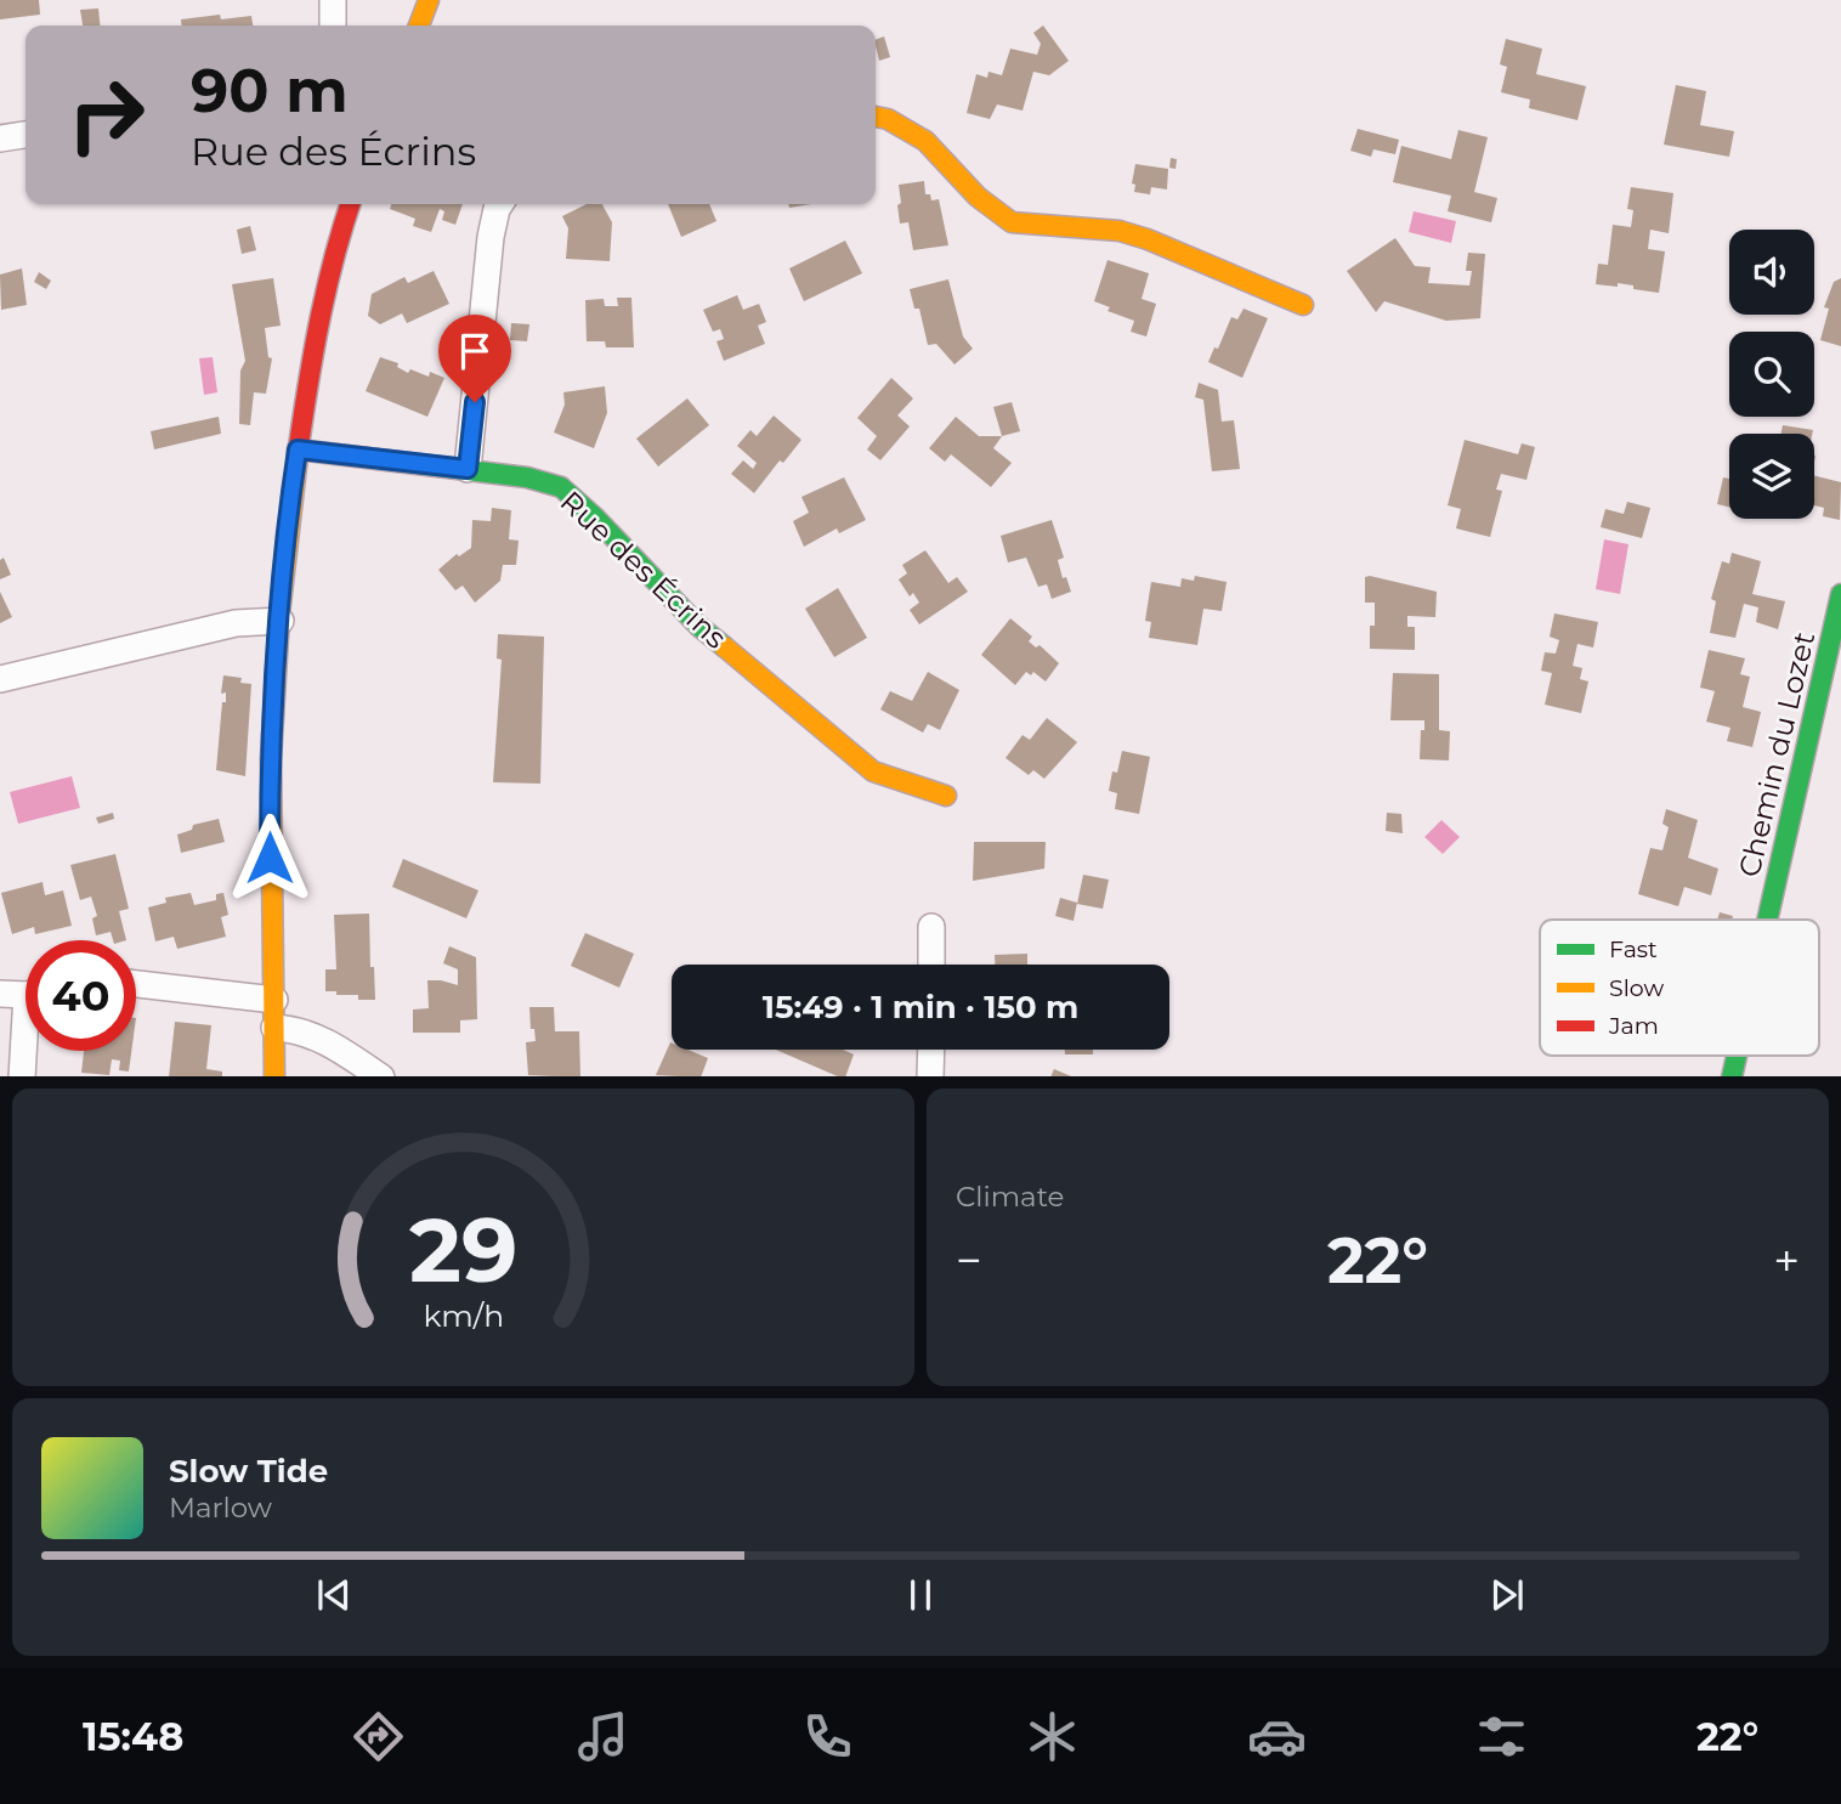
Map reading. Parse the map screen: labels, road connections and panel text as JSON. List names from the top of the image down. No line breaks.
{"streets":{"street":["Rue des Écrins","Chemin du Lozet"]},"legend":["Fast","Slow","Jam"],"page":{"turn":["90 m","Rue des Écrins"],"limit":"40","trip":"15:49 · 1 min · 150 m","tile":"Climate","heat":["−","22°","+"],"song":["Slow Tide","Marlow"],"tabs":["15:48","22°"],"gauge":["29","km/h"]}}
